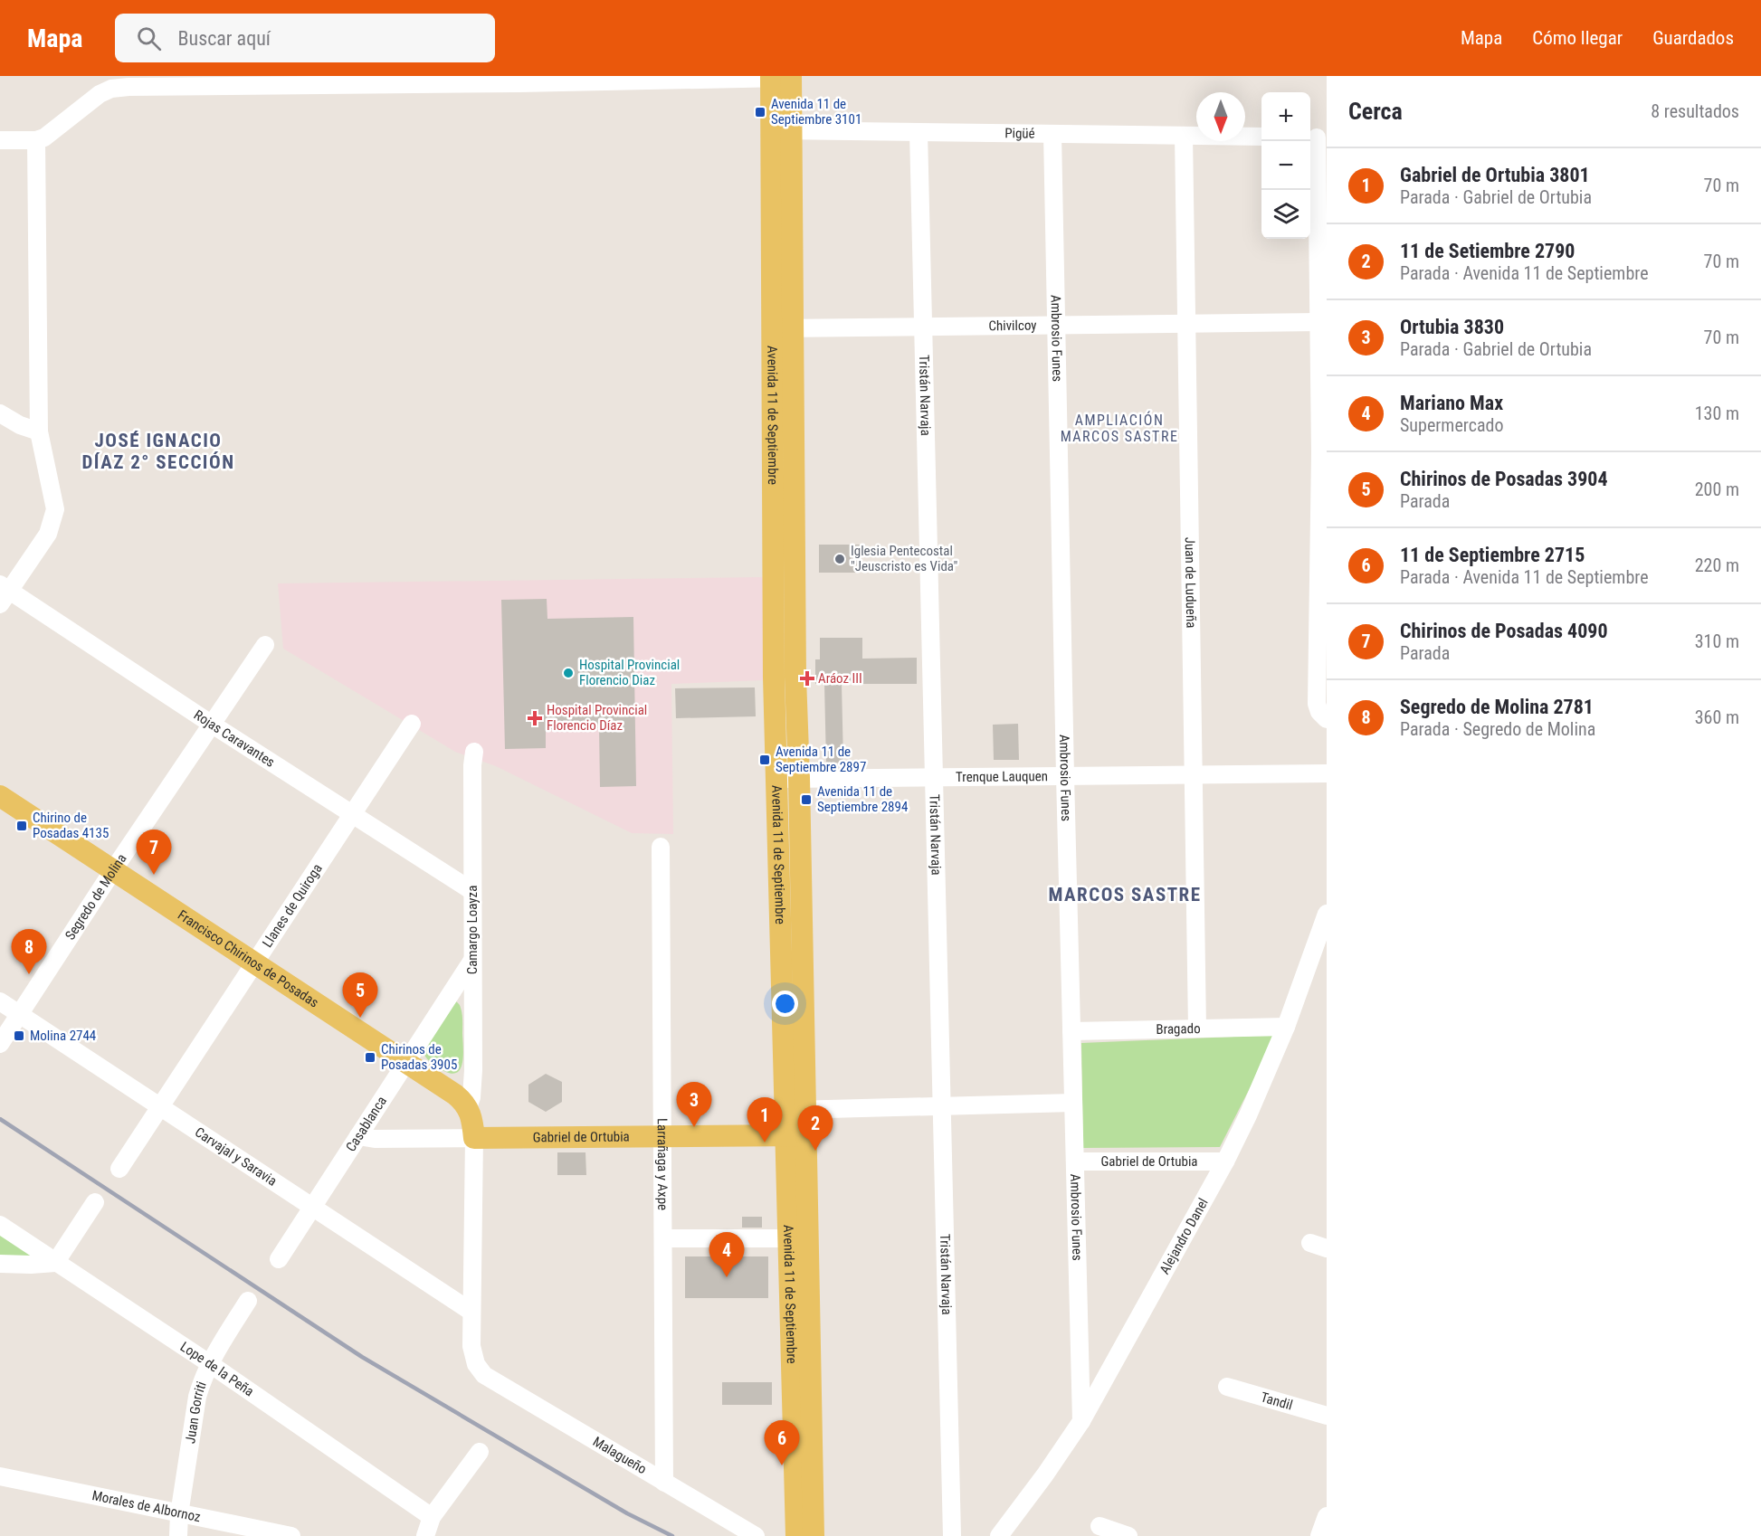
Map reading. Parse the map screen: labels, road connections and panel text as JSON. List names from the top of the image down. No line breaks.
{"streets":{"main road":["Avenida 11 de Septiembre","Francisco Chirinos de Posadas","Gabriel de Ortubia"],"street":["Pigüé","Chivilcoy","Ambrosio Funes","Tristán Narvaja","Juan de Ludueña","Rojas Caravantes","Trenque Lauquen","Segredo de Molina","Llanes de Quiroga","Camargo Loayza","Bragado","Casablanca","Carvajal y Saravia","Larrañaga y Axpe","Alejandro Danel","Lope de la Peña","Tandil","Juan Gorriti","Malagueño","Morales de Albornoz"]},"crossings":[["Pigüé","Ambrosio Funes"],["Pigüé","Tristán Narvaja"],["Pigüé","Avenida 11 de Septiembre"],["Pigüé","Juan de Ludueña"],["Chivilcoy","Ambrosio Funes"],["Chivilcoy","Tristán Narvaja"],["Chivilcoy","Avenida 11 de Septiembre"],["Chivilcoy","Juan de Ludueña"],["Ambrosio Funes","Trenque Lauquen"],["Ambrosio Funes","Bragado"],["Ambrosio Funes","Gabriel de Ortubia"],["Ambrosio Funes","Alejandro Danel"],["Tristán Narvaja","Trenque Lauquen"],["Avenida 11 de Septiembre","Trenque Lauquen"],["Avenida 11 de Septiembre","Gabriel de Ortubia"],["Juan de Ludueña","Trenque Lauquen"],["Juan de Ludueña","Bragado"],["Rojas Caravantes","Segredo de Molina"],["Rojas Caravantes","Llanes de Quiroga"],["Rojas Caravantes","Camargo Loayza"],["Segredo de Molina","Francisco Chirinos de Posadas"],["Segredo de Molina","Carvajal y Saravia"],["Llanes de Quiroga","Francisco Chirinos de Posadas"],["Llanes de Quiroga","Carvajal y Saravia"],["Camargo Loayza","Francisco Chirinos de Posadas"],["Camargo Loayza","Casablanca"],["Francisco Chirinos de Posadas","Casablanca"],["Bragado","Alejandro Danel"],["Casablanca","Gabriel de Ortubia"],["Casablanca","Carvajal y Saravia"],["Gabriel de Ortubia","Larrañaga y Axpe"],["Gabriel de Ortubia","Alejandro Danel"],["Carvajal y Saravia","Malagueño"],["Larrañaga y Axpe","Malagueño"],["Lope de la Peña","Juan Gorriti"],["Juan Gorriti","Morales de Albornoz"]],"districts":["AMPLIACIÓN MARCOS SASTRE","JOSÉ IGNACIO DÍAZ 2° SECCIÓN","MARCOS SASTRE"],"places":{"transit":["Avenida 11 de Septiembre 3101","Avenida 11 de Septiembre 2897","Avenida 11 de Septiembre 2894","Chirino de Posadas 4135","Molina 2744","Chirinos de Posadas 3905"],"other":["Iglesia Pentecostal \"Jeuscristo es Vida\"","Hospital Provincial Florencio Diaz"],"health":["Aráoz III","Hospital Provincial Florencio Díaz"]},"north":"bottom","page":{"header":"Mapa","search":"Buscar aquí","nav":["Mapa","Cómo llegar","Guardados"],"heading":["Cerca","8 resultados"],"map_buttons":["+","−"],"list":[{"mark":"1","name":"Gabriel de Ortubia 3801","note":"Parada · Gabriel de Ortubia","value":"70 m"},{"mark":"2","name":"11 de Setiembre 2790","note":"Parada · Avenida 11 de Septiembre","value":"70 m"},{"mark":"3","name":"Ortubia 3830","note":"Parada · Gabriel de Ortubia","value":"70 m"},{"mark":"4","name":"Mariano Max","note":"Supermercado","value":"130 m"},{"mark":"5","name":"Chirinos de Posadas 3904","note":"Parada","value":"200 m"},{"mark":"6","name":"11 de Septiembre 2715","note":"Parada · Avenida 11 de Septiembre","value":"220 m"},{"mark":"7","name":"Chirinos de Posadas 4090","note":"Parada","value":"310 m"},{"mark":"8","name":"Segredo de Molina 2781","note":"Parada · Segredo de Molina","value":"360 m"}],"pins":["7","8","5","3","1","2","4","6"]}}
